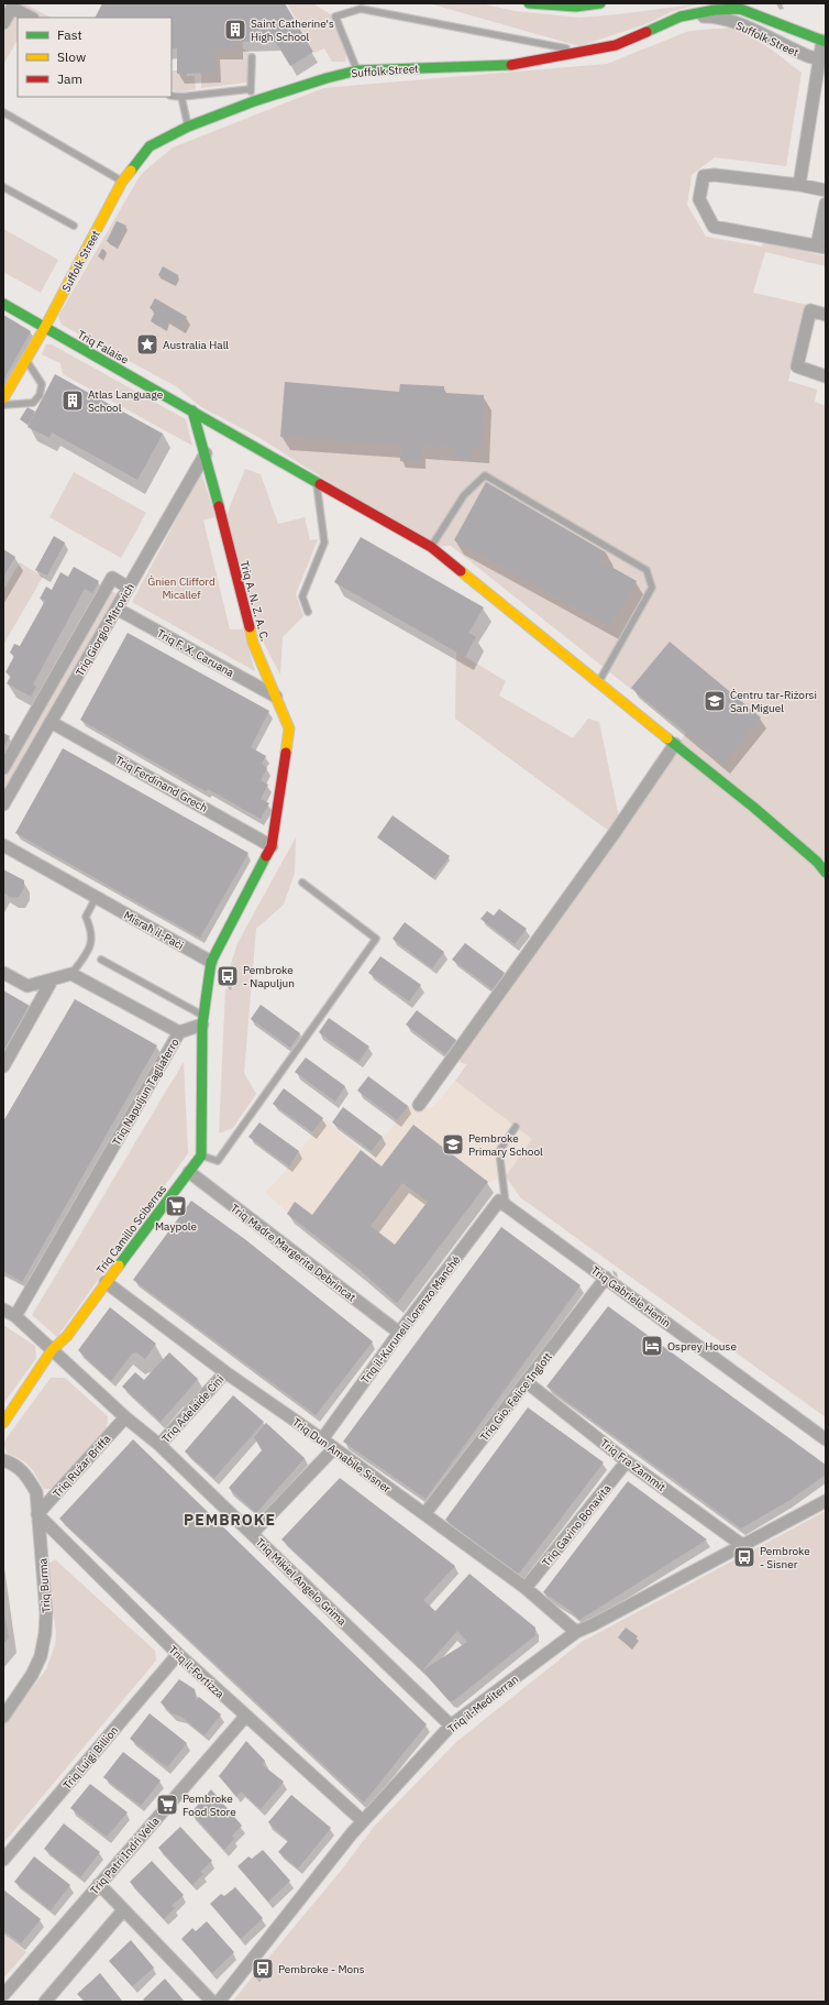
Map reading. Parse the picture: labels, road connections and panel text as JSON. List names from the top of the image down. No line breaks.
{"streets":{"main road":["Suffolk Street","Triq Falaise","Triq A. N. Z. A. C.","Triq Camillo Sciberras"],"street":["Triq Giorgio Mitrovich","Triq F. X. Caruana","Triq Ferdinand Grech","Misraħ il-Paċi","Triq Napuljun Tagliaferro","Triq Madre Margerita Debrincat","Triq Gabriele Henin","Triq il-Kurunell Lorenzo Manché","Triq Gio. Felice Inglott","Triq Adelaide Cini","Triq Dun Amabile Sisner","Triq Fra Zammit","Triq Rużar Briffa","Triq Gavino Bonavita","Triq Mikiel Angelo Grima","Triq Burma","Triq il-Fortizza","Triq il-Mediterran","Triq Luigi Billion","Triq Patri Indrì Vella"]},"crossings":[["Suffolk Street","Triq Falaise"],["Triq Falaise","Triq A. N. Z. A. C."],["Triq A. N. Z. A. C.","Triq Giorgio Mitrovich"],["Triq A. N. Z. A. C.","Triq F. X. Caruana"],["Triq A. N. Z. A. C.","Triq Ferdinand Grech"],["Triq Giorgio Mitrovich","Triq F. X. Caruana"],["Triq Giorgio Mitrovich","Triq Ferdinand Grech"],["Triq Napuljun Tagliaferro","Triq Mikiel Angelo Grima"],["Triq Camillo Sciberras","Triq Madre Margerita Debrincat"],["Triq Camillo Sciberras","Triq Dun Amabile Sisner"],["Triq Camillo Sciberras","Triq Mikiel Angelo Grima"],["Triq Madre Margerita Debrincat","Triq il-Kurunell Lorenzo Manché"],["Triq Gabriele Henin","Triq il-Kurunell Lorenzo Manché"],["Triq Gabriele Henin","Triq Gio. Felice Inglott"],["Triq il-Kurunell Lorenzo Manché","Triq Dun Amabile Sisner"],["Triq Gio. Felice Inglott","Triq Dun Amabile Sisner"],["Triq Gio. Felice Inglott","Triq Fra Zammit"],["Triq Adelaide Cini","Triq Dun Amabile Sisner"],["Triq Adelaide Cini","Triq Mikiel Angelo Grima"],["Triq Dun Amabile Sisner","Triq Gavino Bonavita"],["Triq Dun Amabile Sisner","Triq il-Mediterran"],["Triq Fra Zammit","Triq Gavino Bonavita"],["Triq Fra Zammit","Triq il-Mediterran"],["Triq Rużar Briffa","Triq Mikiel Angelo Grima"],["Triq Rużar Briffa","Triq Burma"],["Triq Rużar Briffa","Triq il-Fortizza"],["Triq Mikiel Angelo Grima","Triq il-Mediterran"],["Triq Burma","Triq il-Fortizza"],["Triq il-Fortizza","Triq il-Mediterran"],["Triq il-Fortizza","Triq Luigi Billion"],["Triq il-Fortizza","Triq Patri Indrì Vella"]],"districts":["PEMBROKE"],"parks":["Ġnien Clifford Micallef"],"places":{"building":["Saint Catherine's High School","Atlas Language School"],"place":["Australia Hall"],"school or university":["Ċentru tar-Riżorsi San Miguel","Pembroke Primary School"],"bus stop":["Pembroke - Napuljun","Pembroke - Sisner","Pembroke - Mons"],"supermarket":["Maypole","Pembroke Food Store"],"hotel":["Osprey House"]},"legend":["Fast","Slow","Jam"]}
